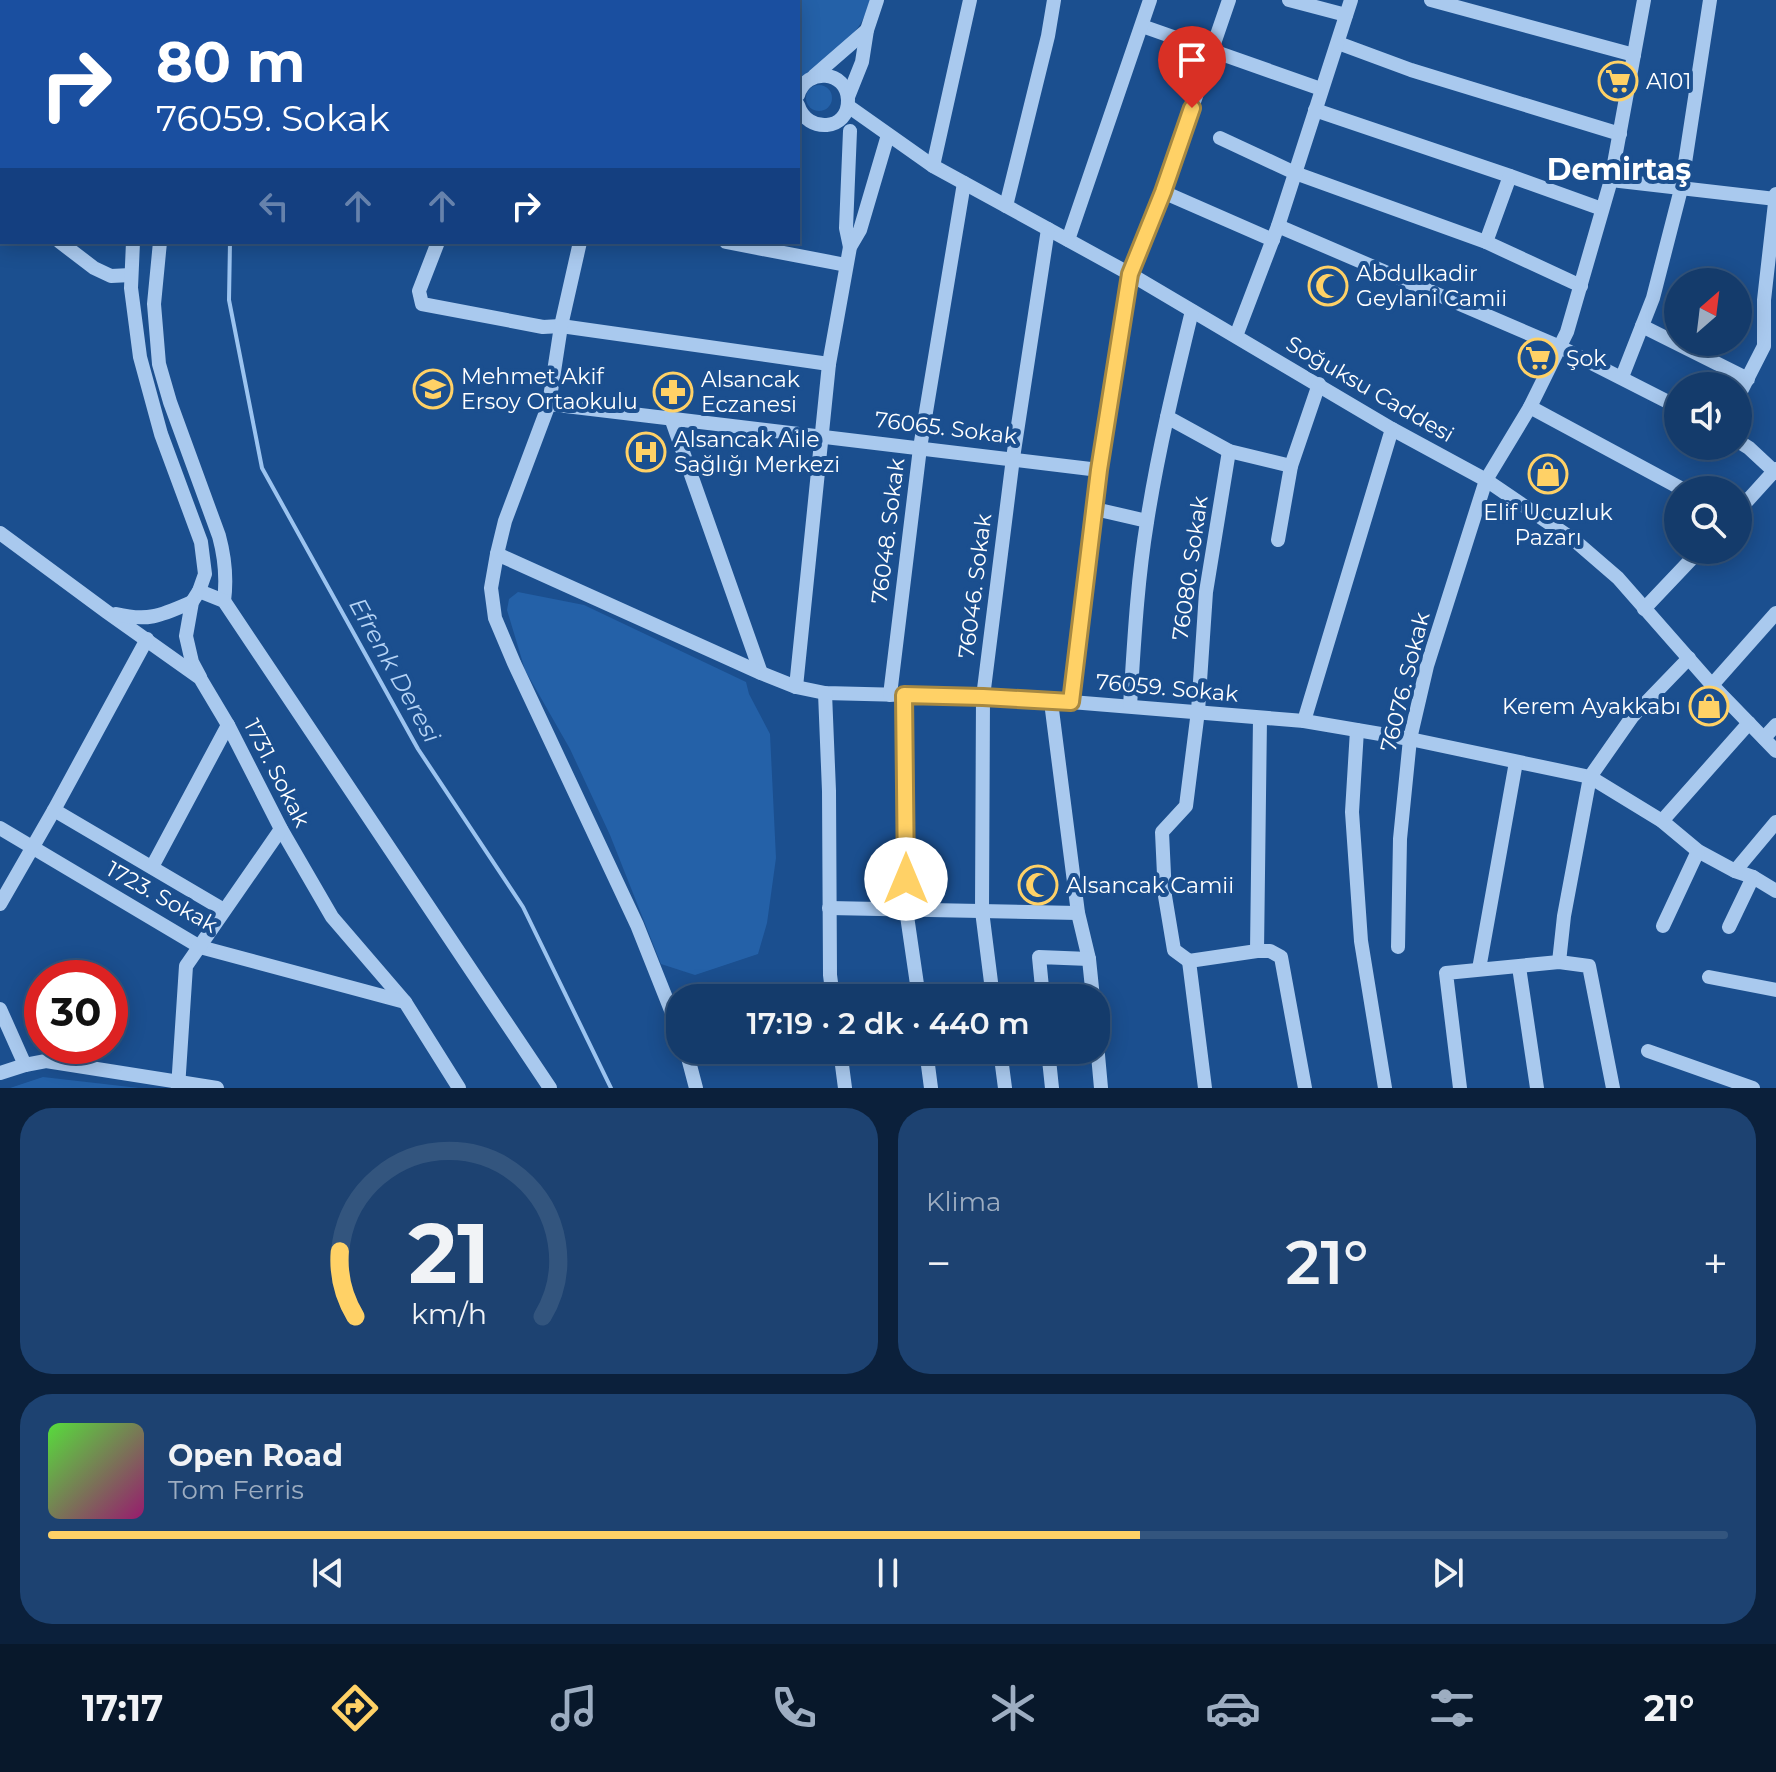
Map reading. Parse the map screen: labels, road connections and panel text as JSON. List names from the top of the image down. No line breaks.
{"streets":{"street":["Soğuksu Caddesi","76065. Sokak","76048. Sokak","76080. Sokak","76046. Sokak","76076. Sokak","76059. Sokak","1731. Sokak","1723. Sokak"]},"crossings":[["Soğuksu Caddesi","76048. Sokak"],["Soğuksu Caddesi","76046. Sokak"],["Soğuksu Caddesi","76076. Sokak"],["76065. Sokak","76048. Sokak"],["76065. Sokak","76046. Sokak"],["76048. Sokak","76059. Sokak"],["76080. Sokak","76059. Sokak"],["76046. Sokak","76059. Sokak"],["76076. Sokak","76059. Sokak"],["1731. Sokak","1723. Sokak"]],"districts":["Demirtaş"],"water":["Efrenk Deresi"],"places":{"supermarket":["A101","Şok"],"mosque":["Abdulkadir Geylani Camii","Alsancak Camii"],"school or university":["Mehmet Akif Ersoy Ortaokulu"],"pharmacy":["Alsancak Eczanesi"],"hospital":["Alsancak Aile Sağlığı Merkezi"],"shop":["Elif Ucuzluk Pazarı","Kerem Ayakkabı"]},"north":"top right","page":{"turn":["80 m","76059. Sokak"],"limit":"30","trip":"17:19 · 2 dk · 440 m","tile":"Klima","heat":["−","21°","+"],"song":["Open Road","Tom Ferris"],"tabs":["17:17","21°"],"gauge":["21","km/h"]}}
